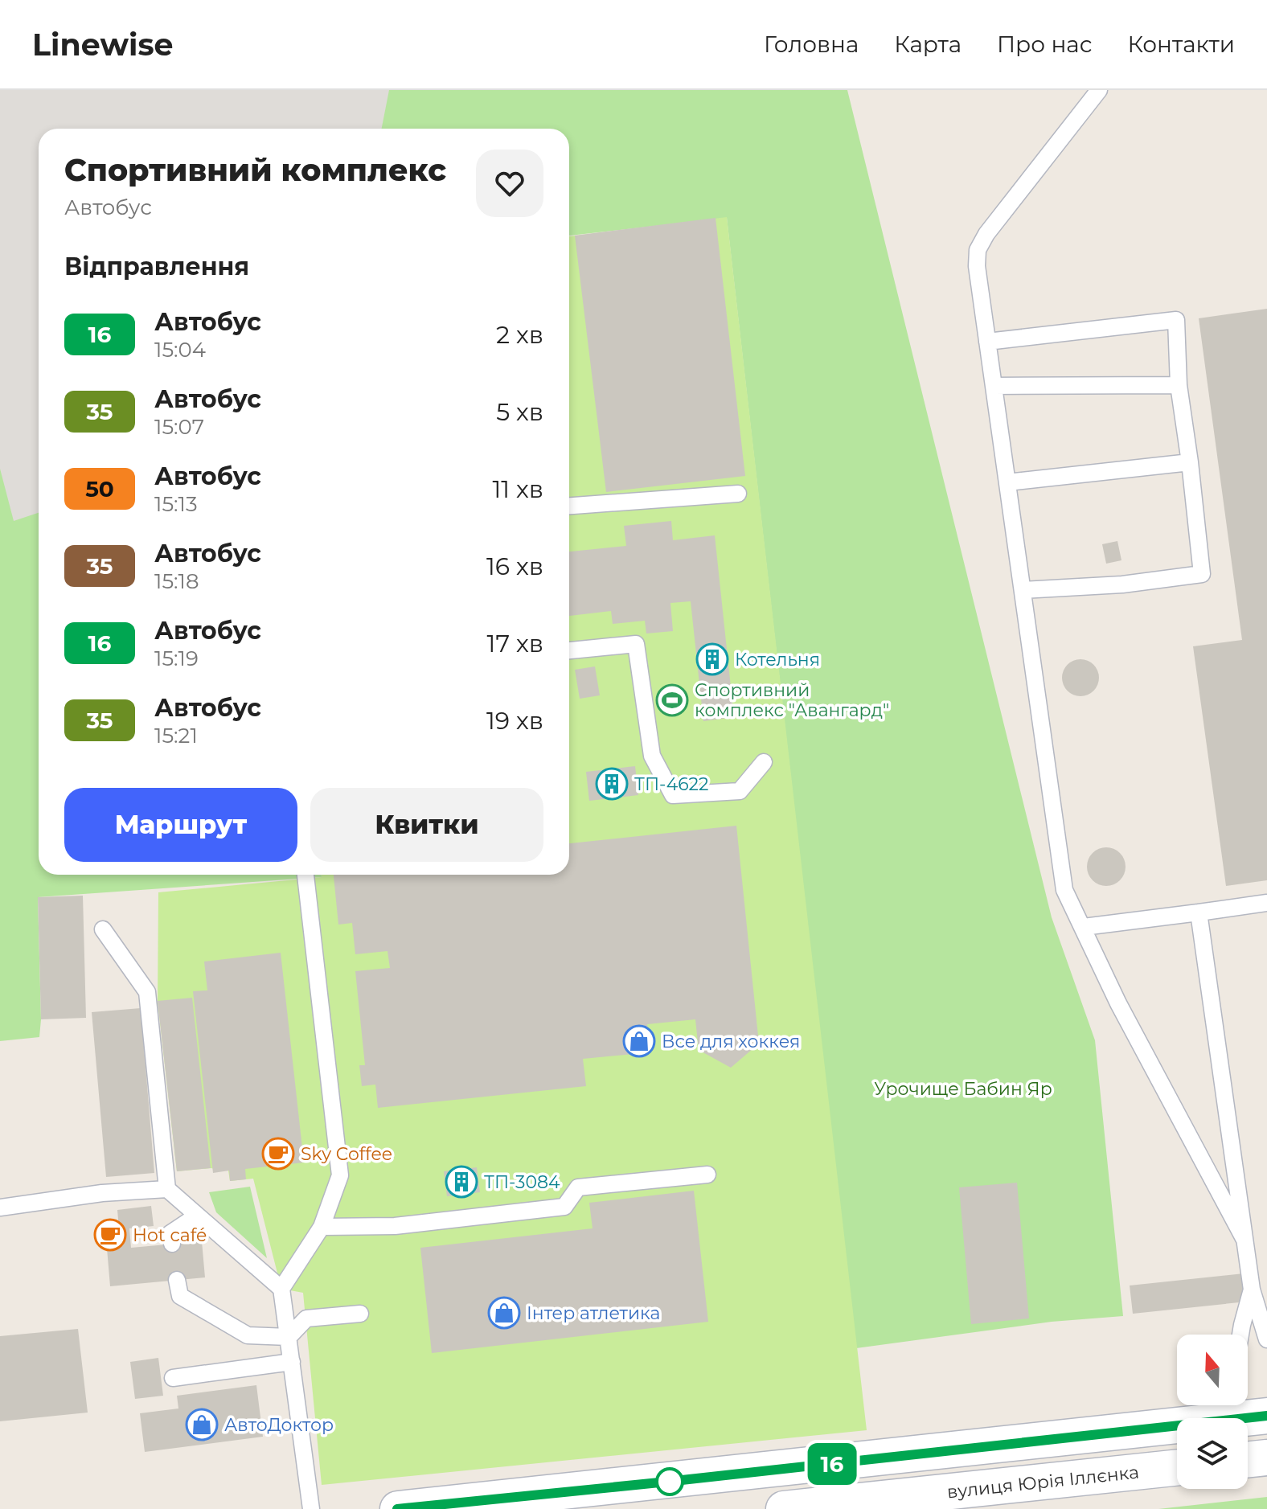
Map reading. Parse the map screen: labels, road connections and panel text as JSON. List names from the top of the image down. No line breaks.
{"streets":{"main road":["вулиця Юрія Іллєнка"]},"parks":["Урочище Бабин Яр"],"places":{"building":["Котельня","ТП-4622","ТП-3084"],"sports":["Спортивний комплекс \"Авангард\""],"shop":["Все для хоккея","Інтер атлетика","АвтоДоктор"],"cafe":["Sky Coffee","Hot café"]},"lines":["bus line 16"],"north":"top","page":{"header":"Linewise","nav":["Головна","Карта","Про нас","Контакти"],"on_map":"16","heading":[["Спортивний комплекс","Автобус"],"Відправлення"],"list":[{"mark":"16","name":"Автобус","note":"15:04","value":"2 хв"},{"mark":"35","name":"Автобус","note":"15:07","value":"5 хв"},{"mark":"50","name":"Автобус","note":"15:13","value":"11 хв"},{"mark":"35","name":"Автобус","note":"15:18","value":"16 хв"},{"mark":"16","name":"Автобус","note":"15:19","value":"17 хв"},{"mark":"35","name":"Автобус","note":"15:21","value":"19 хв"}],"buttons":["Маршрут","Квитки"]}}
